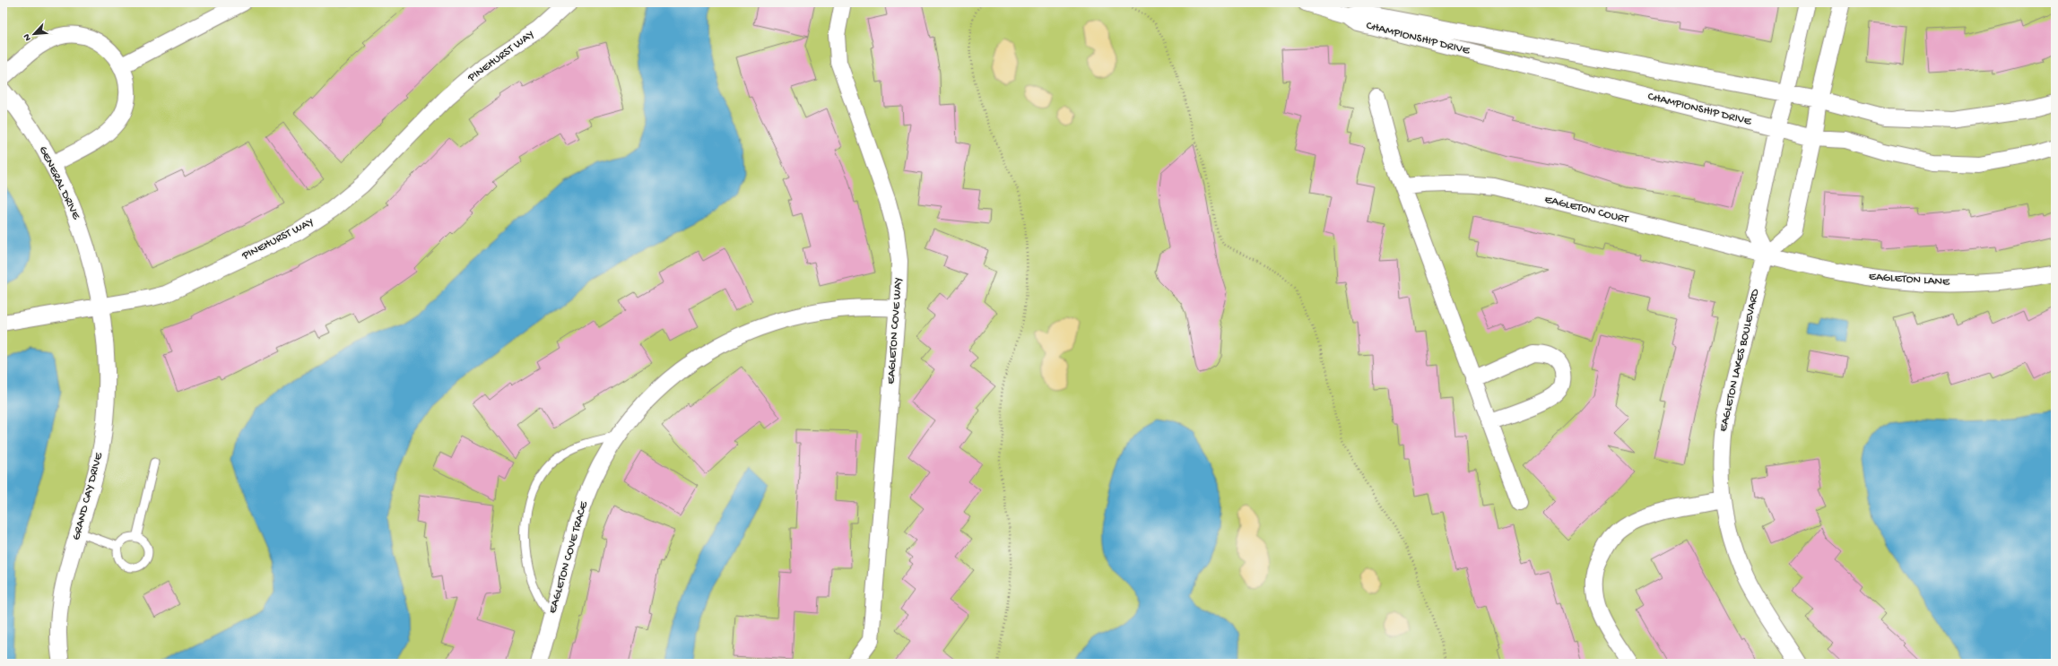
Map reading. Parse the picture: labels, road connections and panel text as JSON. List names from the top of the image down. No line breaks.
{"streets":{"street":["CHAMPIONSHIP DRIVE","PINEHURST WAY","GENERAL DRIVE","EAGLETON COURT","EAGLETON LANE","EAGLETON COVE WAY","EAGLETON LAKES BOULEVARD","GRAND CAY DRIVE","EAGLETON COVE TRACE"]},"crossings":[["PINEHURST WAY","GENERAL DRIVE"],["PINEHURST WAY","GRAND CAY DRIVE"],["GENERAL DRIVE","GRAND CAY DRIVE"],["EAGLETON COURT","EAGLETON LANE"],["EAGLETON COURT","EAGLETON LAKES BOULEVARD"],["EAGLETON LANE","EAGLETON LAKES BOULEVARD"],["EAGLETON COVE WAY","EAGLETON COVE TRACE"]],"north":"bottom left"}
